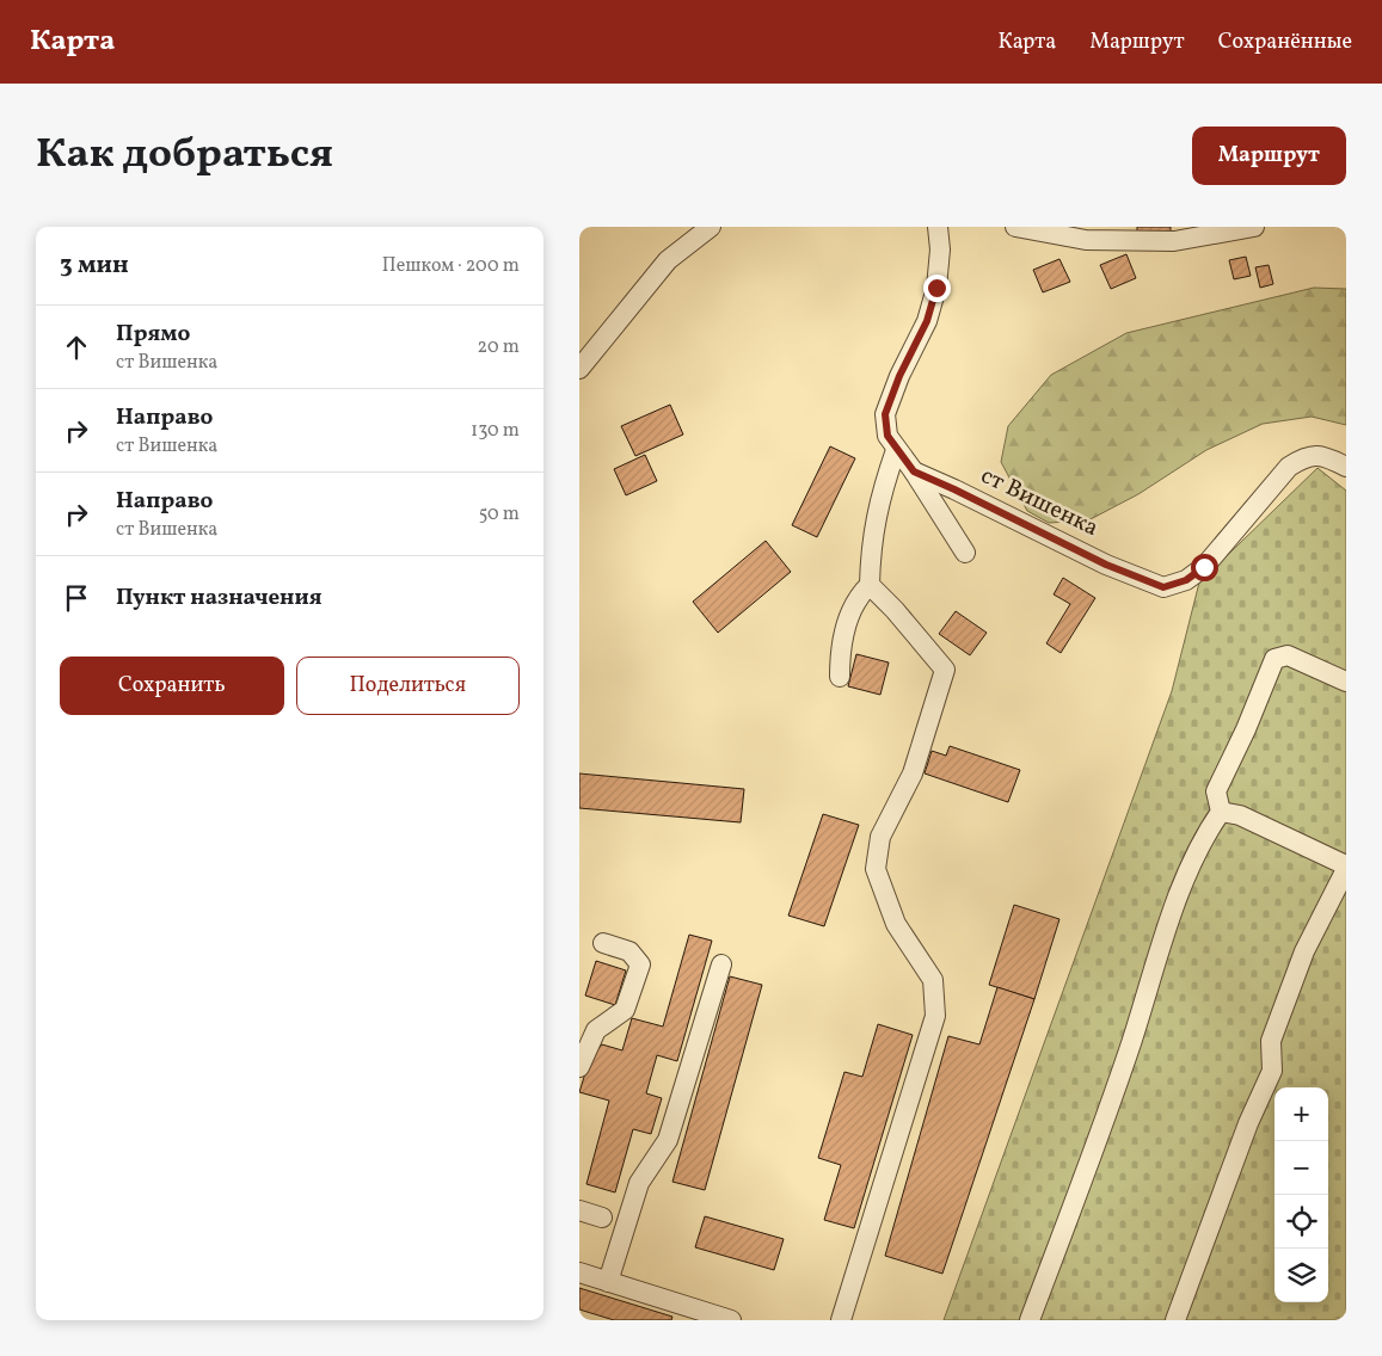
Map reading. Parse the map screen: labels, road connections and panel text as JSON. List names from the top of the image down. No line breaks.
{"streets":{"street":["ст Вишенка"]},"page":{"header":"Карта","nav":["Карта","Маршрут","Сохранённые"],"title":"Как добраться","buttons":["Маршрут",["Сохранить","Поделиться"]],"heading":["3 мин","Пешком · 200 m"],"list":[["Прямо","ст Вишенка","20 m"],["Направо","ст Вишенка","130 m"],["Направо","ст Вишенка","50 m"],"Пункт назначения"],"map_buttons":["+","−"]}}
